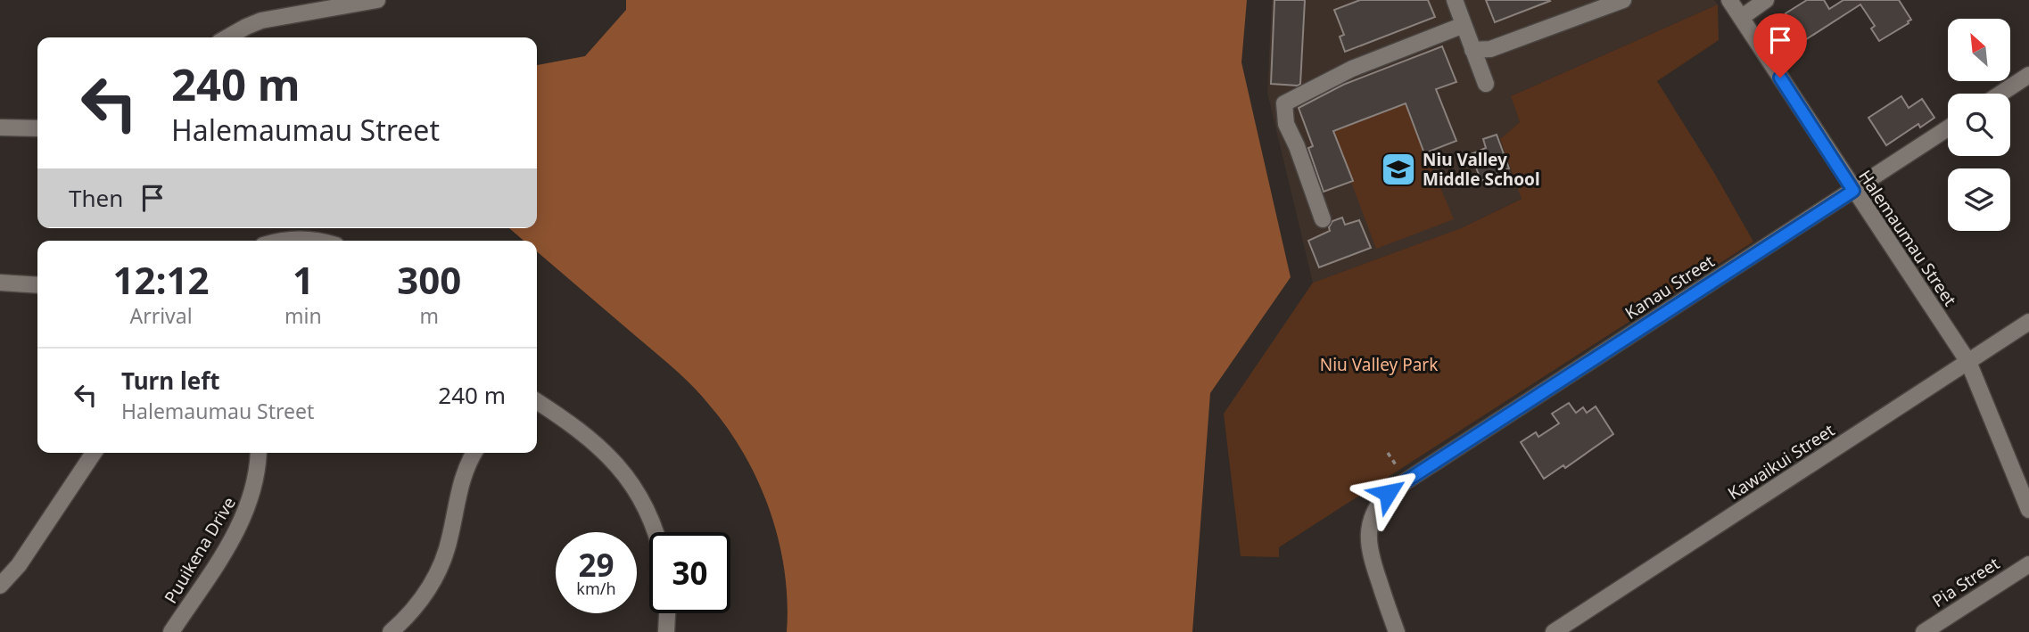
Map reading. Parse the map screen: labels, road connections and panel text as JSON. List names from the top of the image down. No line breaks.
{"streets":{"street":["Halemaumau Street","Kanau Street","Kawaikui Street","Puuikena Drive","Pia Street"]},"crossings":[["Halemaumau Street","Kanau Street"],["Halemaumau Street","Kawaikui Street"]],"parks":["Niu Valley Park"],"places":{"school or university":["Niu Valley Middle School"]},"north":"top left","page":{"turn":["240 m","Halemaumau Street"],"then":"Then","eta":["12:12","Arrival","1","min","300","m"],"list":[{"name":"Turn left","note":"Halemaumau Street","value":"240 m"}],"speed":"29 km/h","limit":"30"}}
